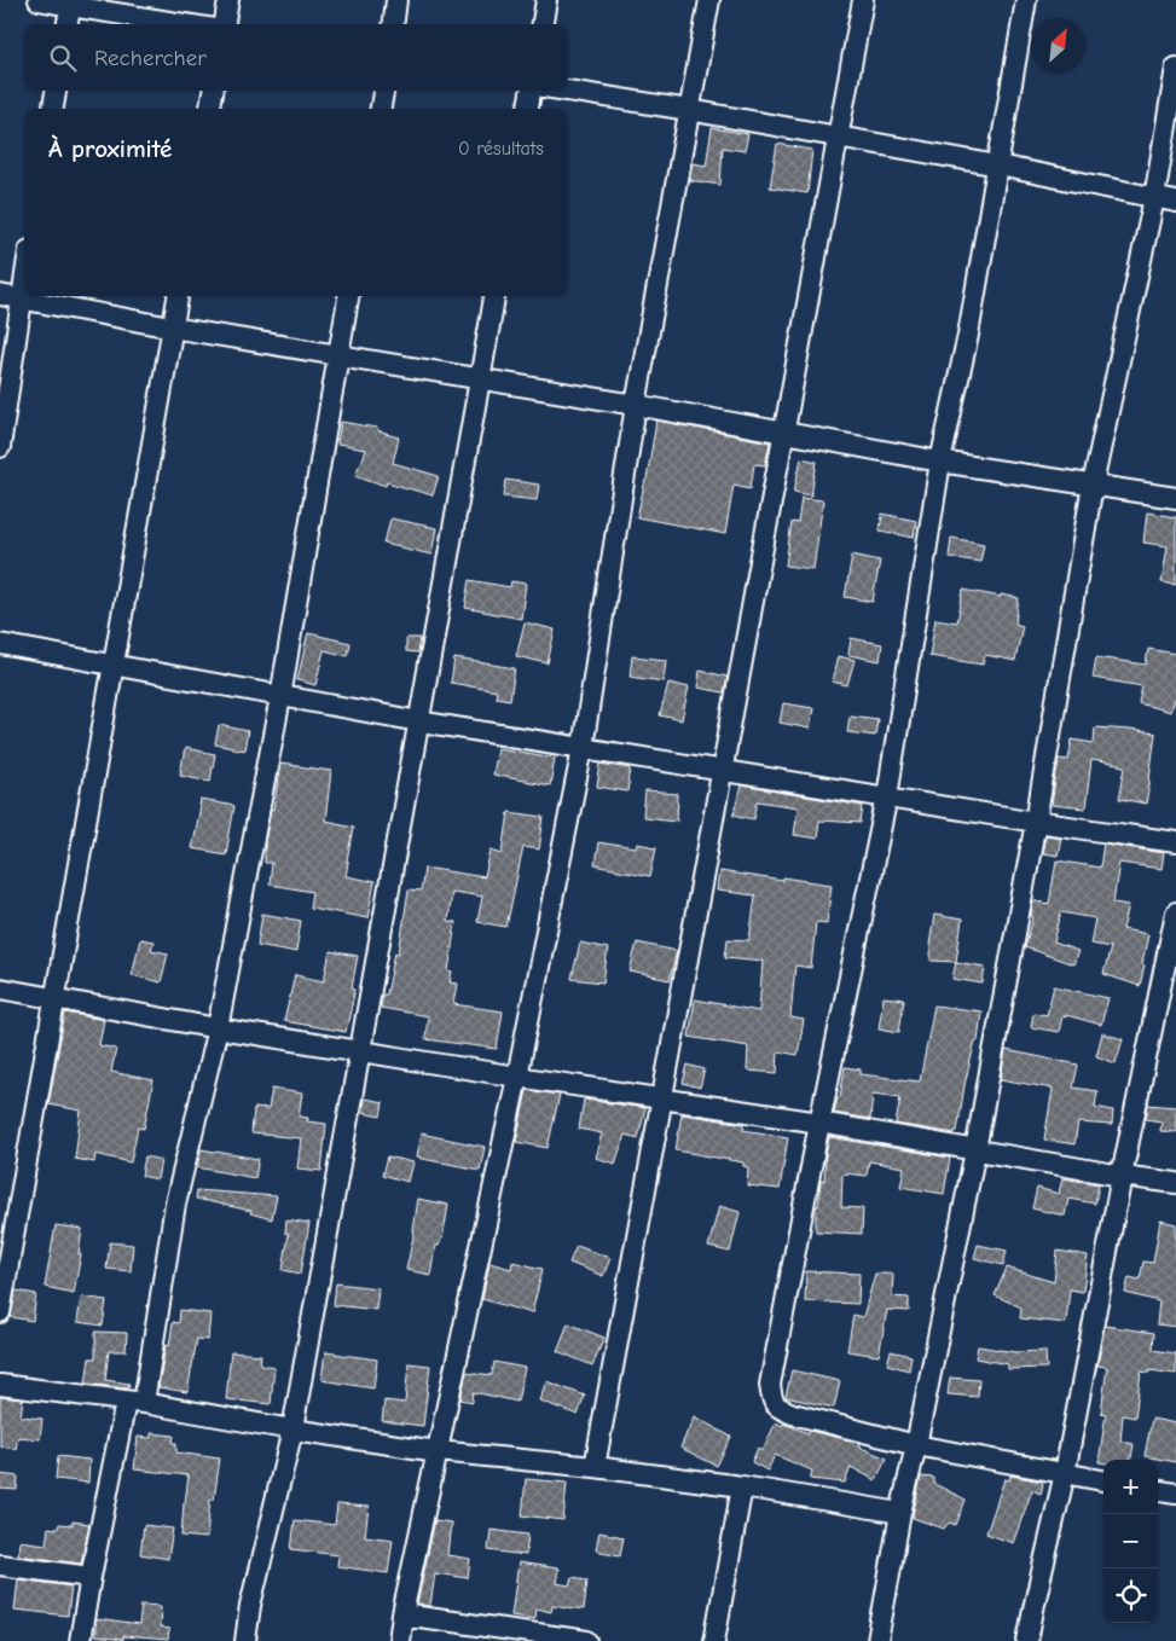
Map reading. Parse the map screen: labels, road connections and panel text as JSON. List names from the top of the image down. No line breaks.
{"north":"top right","page":{"search":"Rechercher","heading":["À proximité","0 résultats"],"map_buttons":["+","−"]}}
